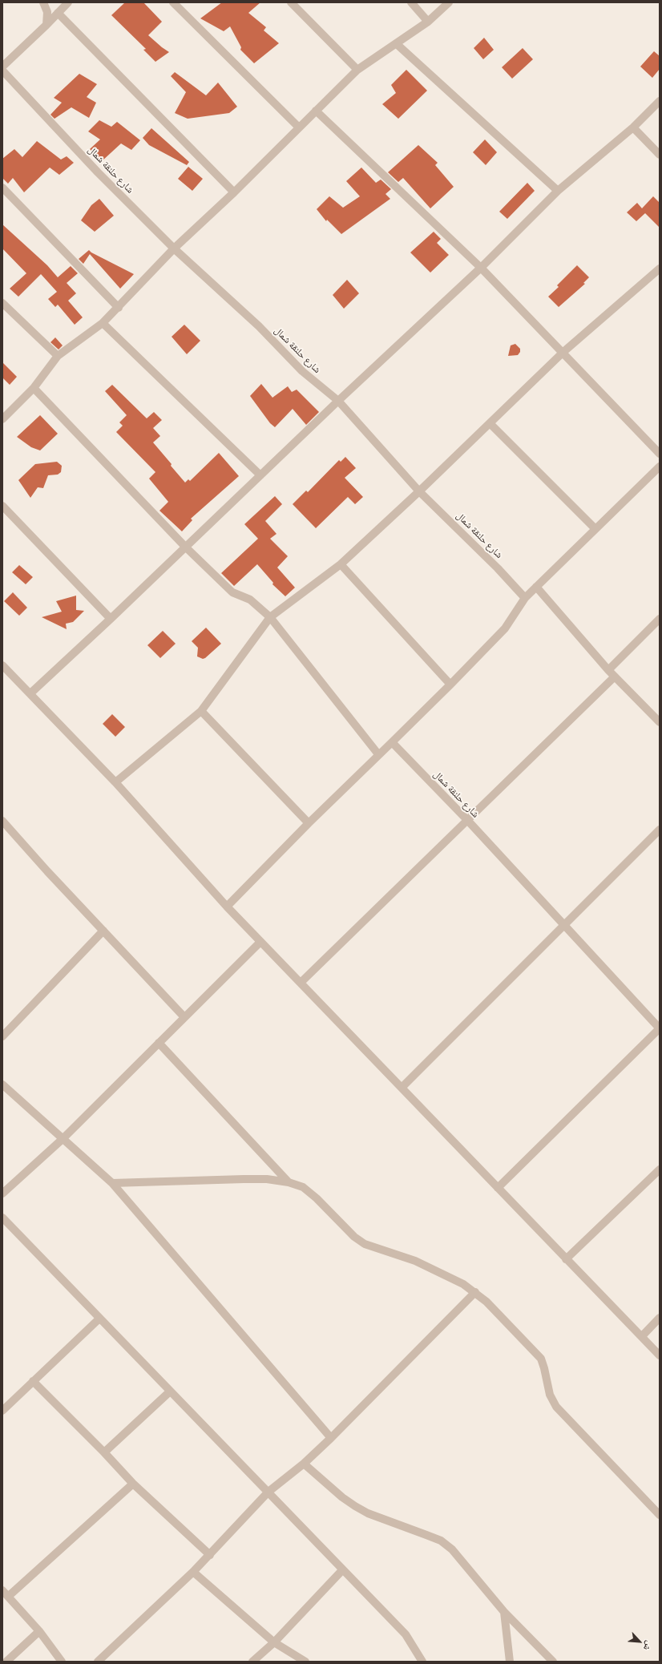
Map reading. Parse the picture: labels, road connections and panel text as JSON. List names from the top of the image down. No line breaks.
{"streets":{"street":["شارع حلنقة شمال"]},"north":"bottom right"}
